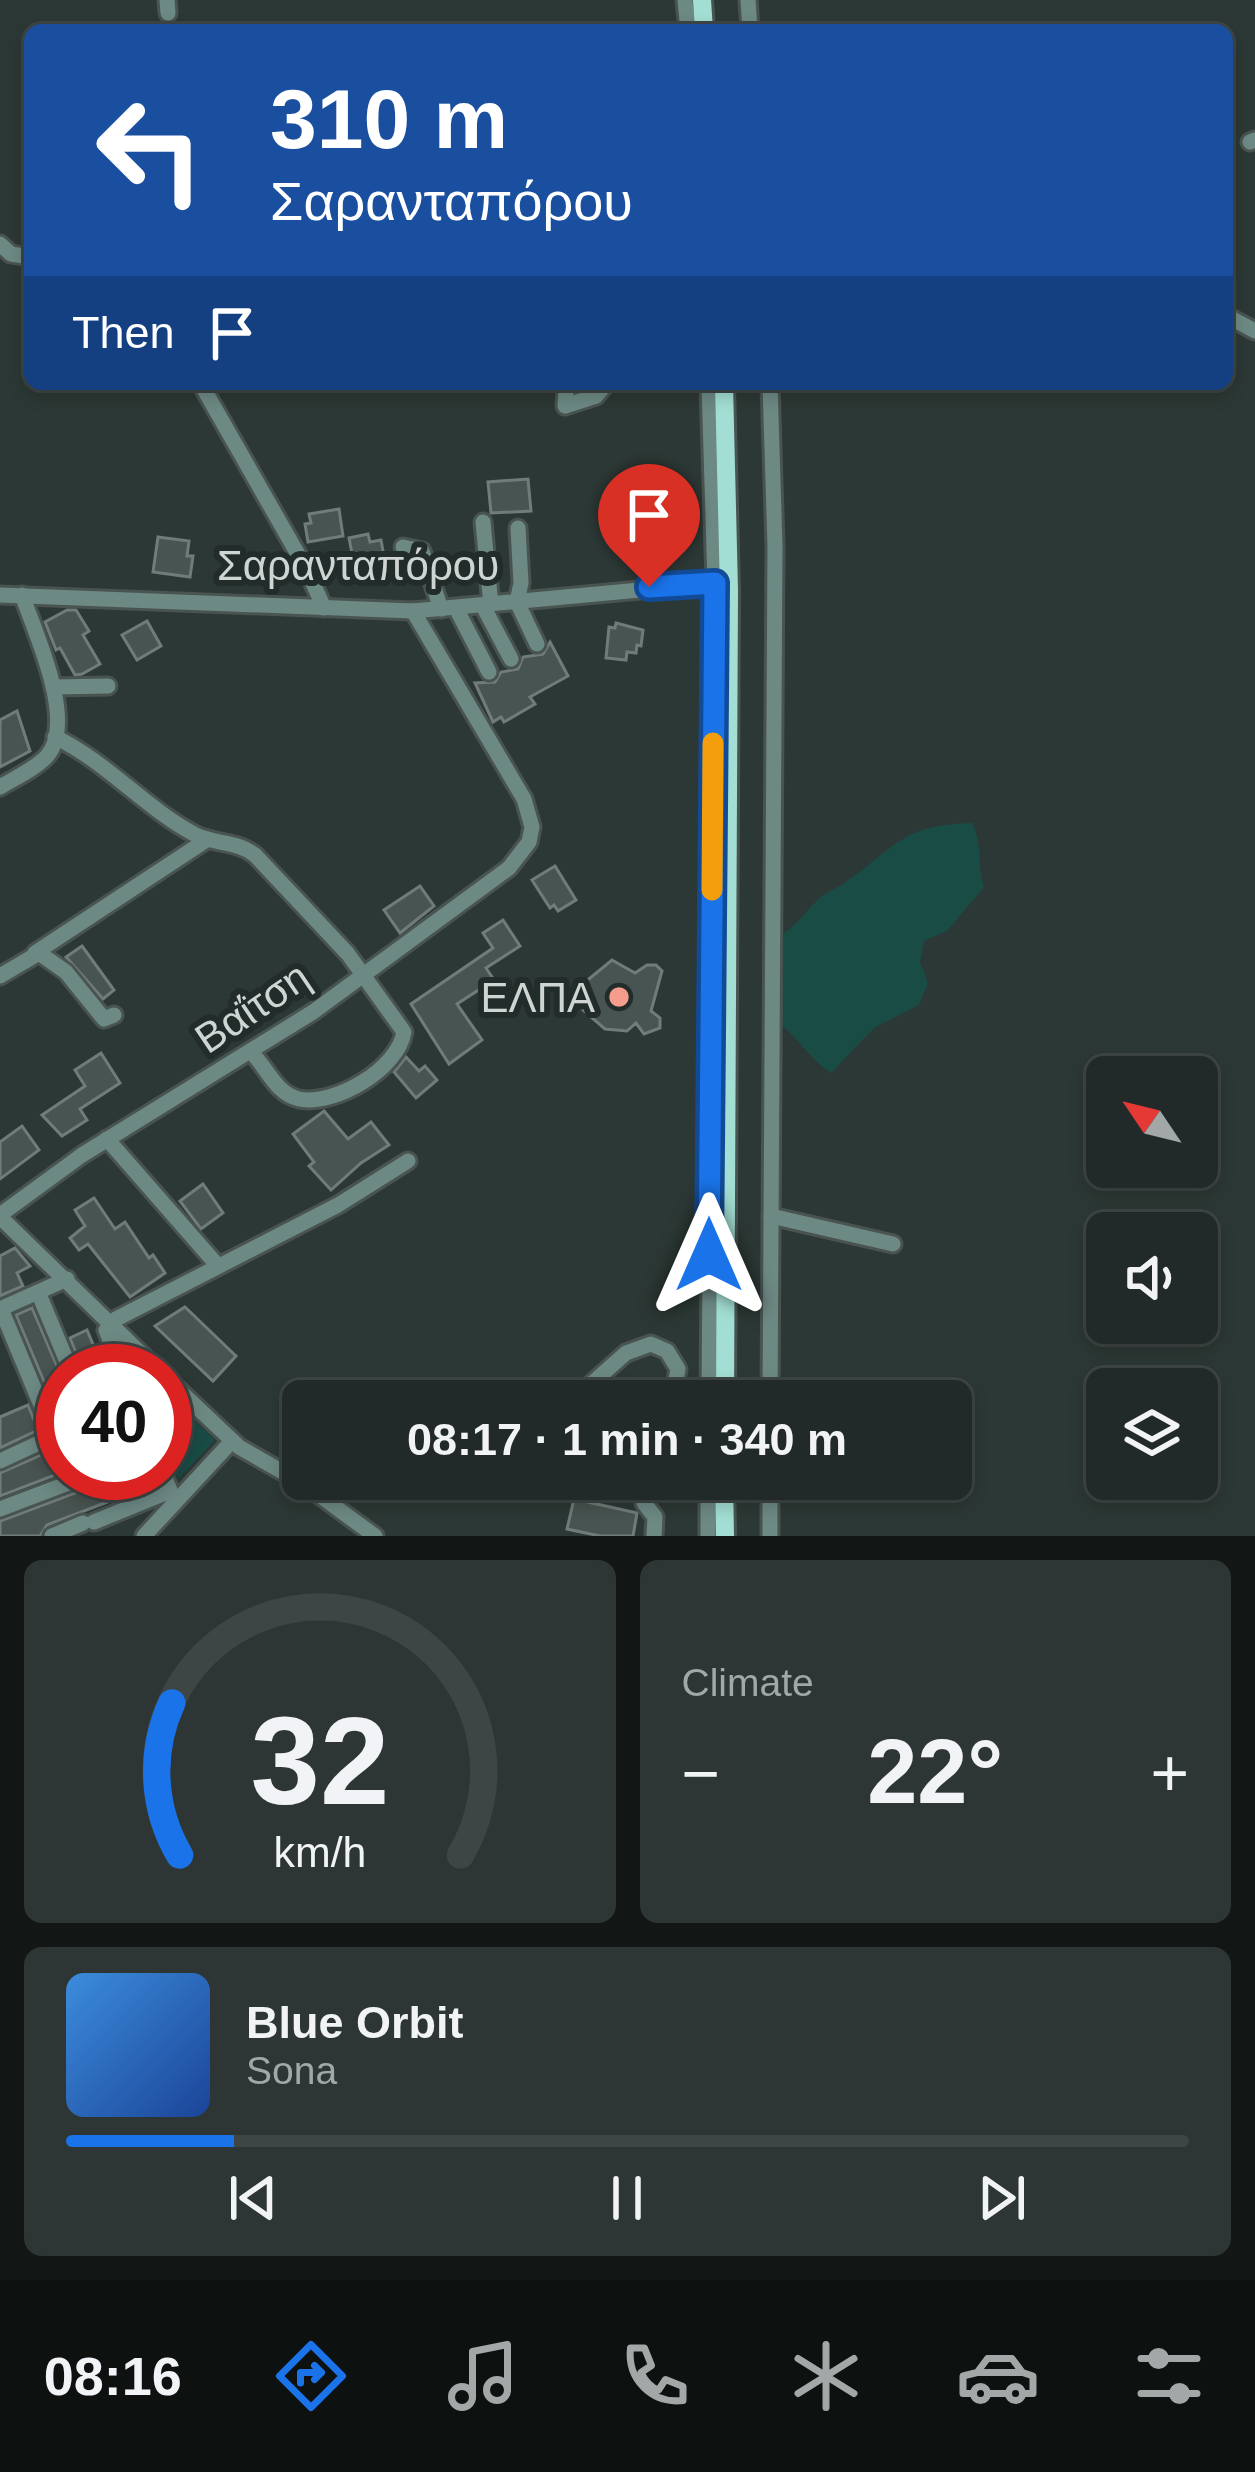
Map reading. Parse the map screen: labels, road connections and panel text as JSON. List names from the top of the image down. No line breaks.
{"streets":{"street":["Σαρανταπόρου","Βαΐτση"]},"crossings":[["Σαρανταπόρου","Βαΐτση"]],"places":["ΕΛΠΑ"],"north":"top left","page":{"turn":["310 m","Σαρανταπόρου"],"then":"Then","limit":"40","trip":"08:17 · 1 min · 340 m","tile":"Climate","heat":["−","22°","+"],"song":["Blue Orbit","Sona"],"tabs":"08:16","gauge":["32","km/h"]}}
